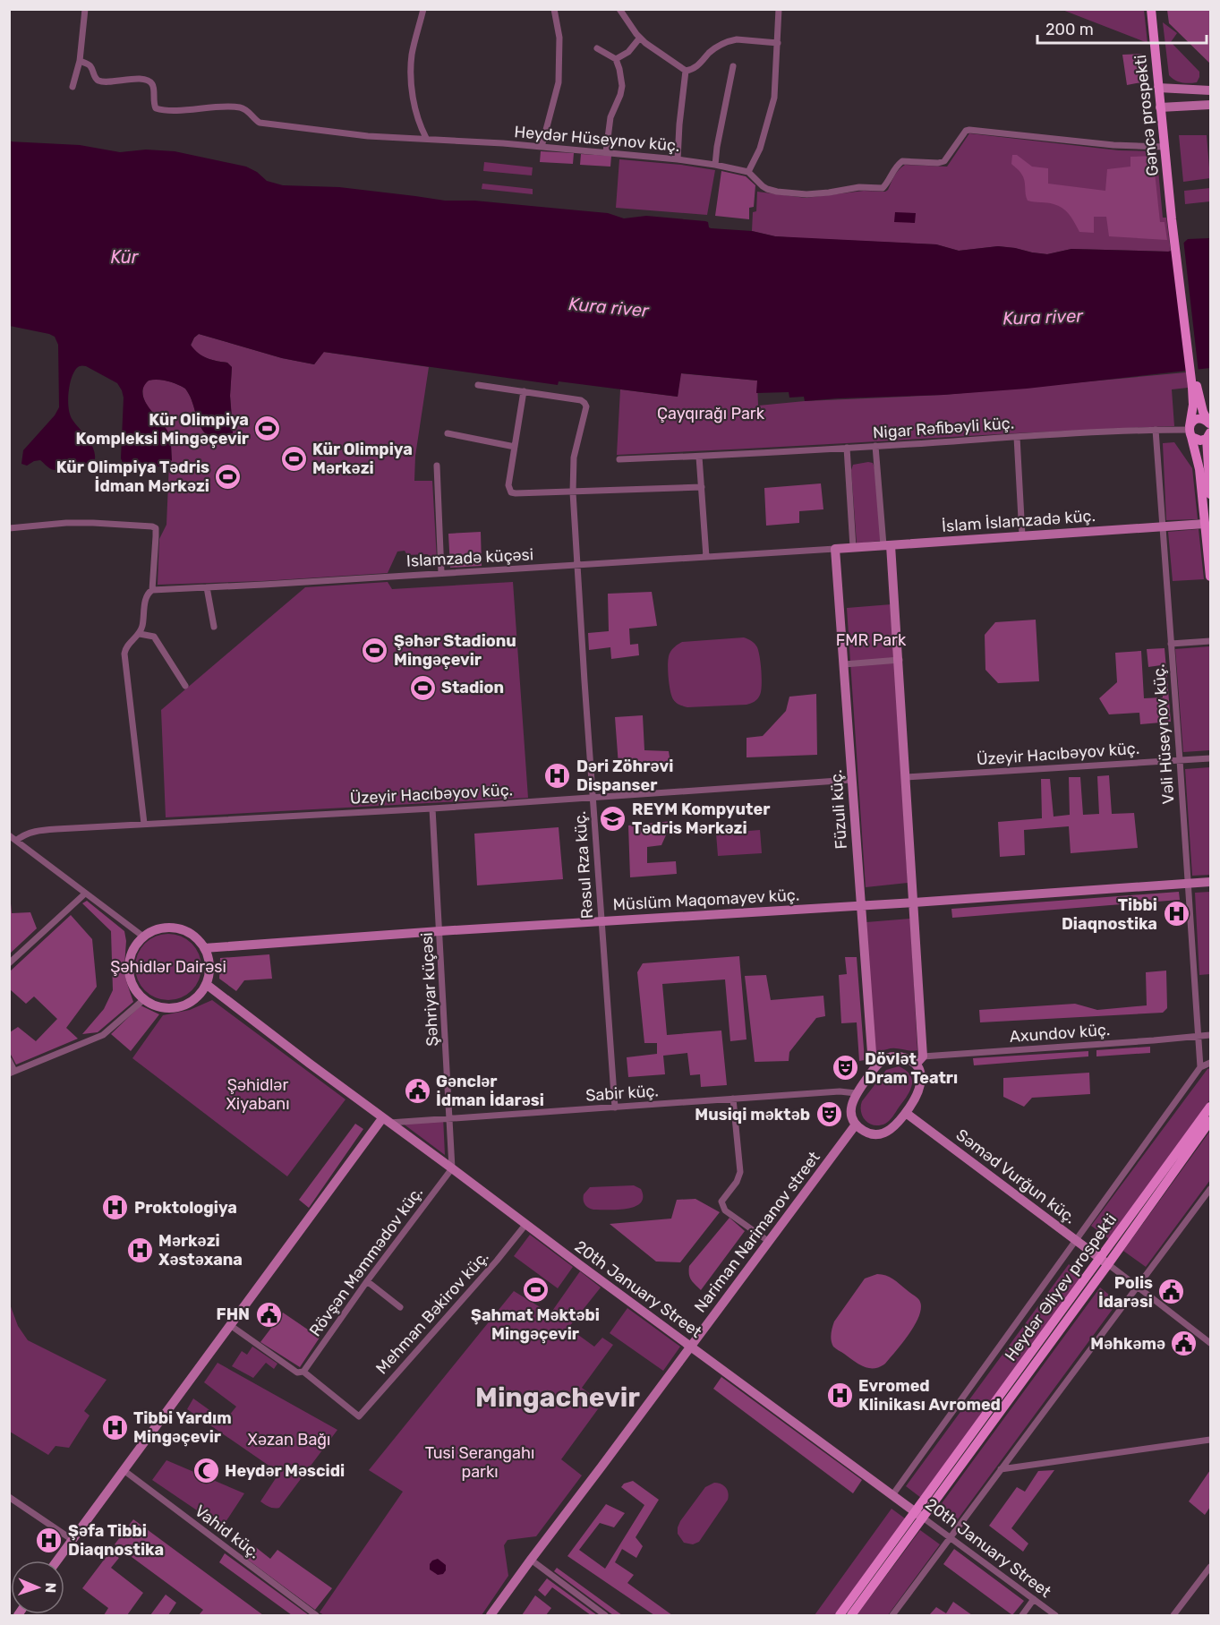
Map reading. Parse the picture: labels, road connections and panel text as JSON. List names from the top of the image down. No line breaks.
{"streets":{"main road":["Gəncə prospekti","Heydər Əliyev prospekti"],"street":["Heydər Hüseynov küç.","Nigar Rəfibəyli küç.","İslam İslamzadə küç.","Islamzadə küçəsi","Vəli Hüseynov küç.","Üzeyir Hacıbəyov küç.","Füzuli küç.","Rəsul Rza küç.","Müslüm Maqomayev küç.","Şəhriyar küçəsi","Axundov küç.","Sabir küç.","Səməd Vurğun küç.","Nariman Narimanov street","Rövşən Məmmədov küç.","20th January Street","Mehman Bəkirov küç.","Vahid küç."]},"crossings":[["Nigar Rəfibəyli küç.","Vəli Hüseynov küç."],["İslam İslamzadə küç.","Islamzadə küçəsi"],["İslam İslamzadə küç.","Vəli Hüseynov küç."],["İslam İslamzadə küç.","Füzuli küç."],["Islamzadə küçəsi","Füzuli küç."],["Islamzadə küçəsi","Rəsul Rza küç."],["Vəli Hüseynov küç.","Üzeyir Hacıbəyov küç."],["Vəli Hüseynov küç.","Müslüm Maqomayev küç."],["Vəli Hüseynov küç.","Axundov küç."],["Üzeyir Hacıbəyov küç.","Füzuli küç."],["Üzeyir Hacıbəyov küç.","Rəsul Rza küç."],["Üzeyir Hacıbəyov küç.","Şəhriyar küçəsi"],["Füzuli küç.","Müslüm Maqomayev küç."],["Füzuli küç.","Sabir küç."],["Füzuli küç.","Səməd Vurğun küç."],["Füzuli küç.","Nariman Narimanov street"],["Rəsul Rza küç.","Müslüm Maqomayev küç."],["Rəsul Rza küç.","Sabir küç."],["Müslüm Maqomayev küç.","Şəhriyar küçəsi"],["Müslüm Maqomayev küç.","20th January Street"],["Şəhriyar küçəsi","Sabir küç."],["Şəhriyar küçəsi","Rövşən Məmmədov küç."],["Şəhriyar küçəsi","20th January Street"],["Sabir küç.","Səməd Vurğun küç."],["Sabir küç.","Nariman Narimanov street"],["Sabir küç.","20th January Street"],["Səməd Vurğun küç.","Nariman Narimanov street"],["Səməd Vurğun küç.","Heydər Əliyev prospekti"],["Nariman Narimanov street","20th January Street"],["Rövşən Məmmədov küç.","20th January Street"],["Rövşən Məmmədov küç.","Mehman Bəkirov küç."],["Heydər Əliyev prospekti","20th January Street"],["20th January Street","Mehman Bəkirov küç."]],"districts":["Mingachevir"],"water":["Kür","Kura river"],"parks":["Çayqırağı Park","FMR Park","Şəhidlər Dairəsi","Şəhidlər Xiyabanı","Xəzan Bağı","Tusi Serangahı parkı"],"places":{"sports":["Kür Olimpiya Kompleksi Mingəçevir","Kür Olimpiya Mərkəzi","Kür Olimpiya Tədris İdman Mərkəzi","Şəhər Stadionu Mingəçevir","Stadion","Şahmat Məktəbi Mingəçevir"],"hospital":["Dəri Zöhrəvi Dispanser","Tibbi Diaqnostika","Proktologiya","Mərkəzi Xəstəxana","Evromed Klinikası Avromed","Tibbi Yardım Mingəçevir","Şəfa Tibbi Diaqnostika"],"school or university":["REYM Kompyuter Tədris Mərkəzi"],"theatre":["Dövlət Dram Teatrı","Musiqi məktəb"],"public building":["Gənclər İdman İdarəsi","Polis İdarəsi","FHN","Məhkəmə"],"mosque":["Heydər Məscidi"]},"scale_bar":"200 m","north":"right"}
